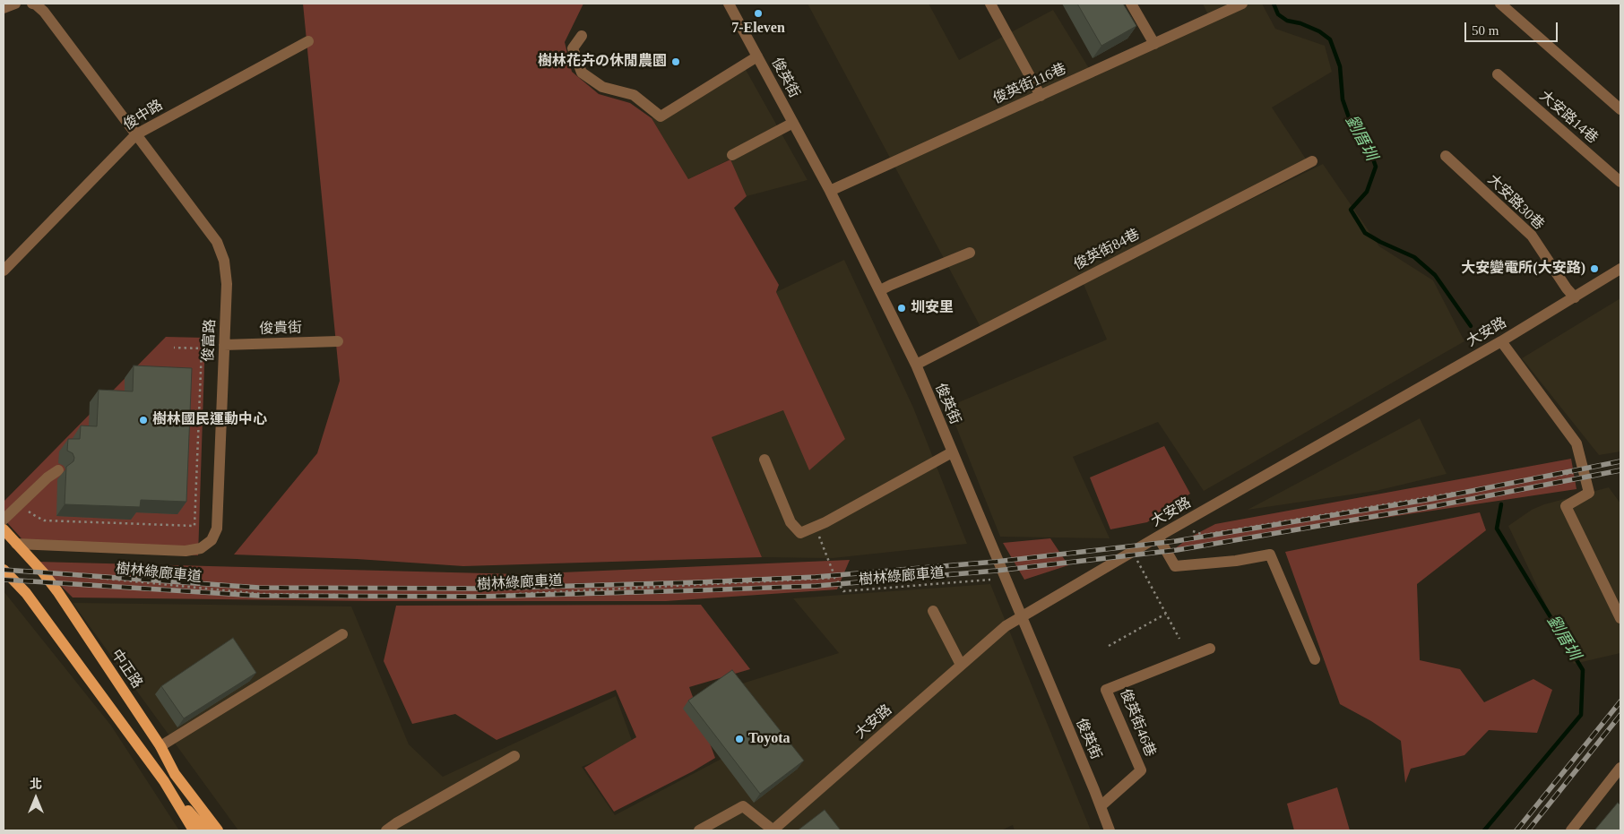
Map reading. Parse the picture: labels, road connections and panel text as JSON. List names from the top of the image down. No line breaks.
{"streets":{"main road":["中正路"],"street":["俊英街","俊英街116巷","俊中路","大安路14巷","大安路30巷","俊英街84巷","俊貴街","大安路","俊富路","俊英街46巷"],"path":["樹林綠廊車道"]},"crossings":[["俊英街","俊英街116巷"],["俊英街","俊英街84巷"],["俊英街","大安路"],["俊英街","俊英街46巷"],["俊中路","俊富路"],["大安路30巷","大安路"],["俊貴街","俊富路"],["俊富路","中正路"],["樹林綠廊車道","中正路"]],"water":["劉厝圳"],"places":["7-Eleven","樹林花卉の休閒農園","大安變電所(大安路)","圳安里","樹林國民運動中心","Toyota"],"scale_bar":"50 m","north":"top"}
